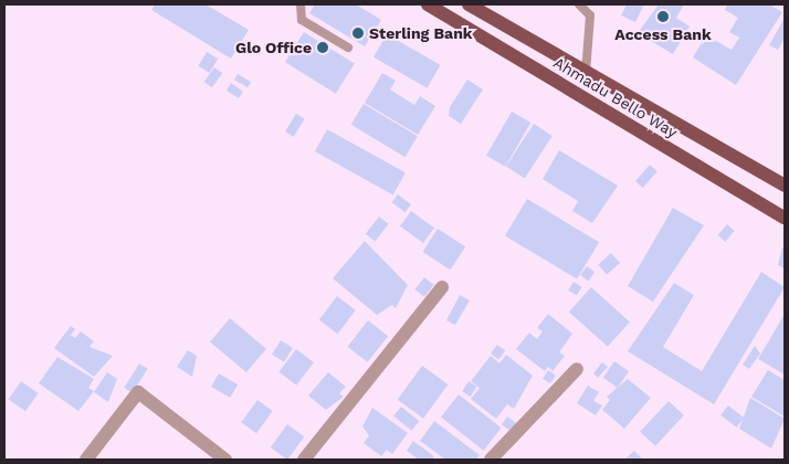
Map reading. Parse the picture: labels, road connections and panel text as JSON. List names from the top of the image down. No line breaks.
{"streets":{"main road":["Ahmadu Bello Way"]},"places":["Access Bank","Sterling Bank","Glo Office"]}
